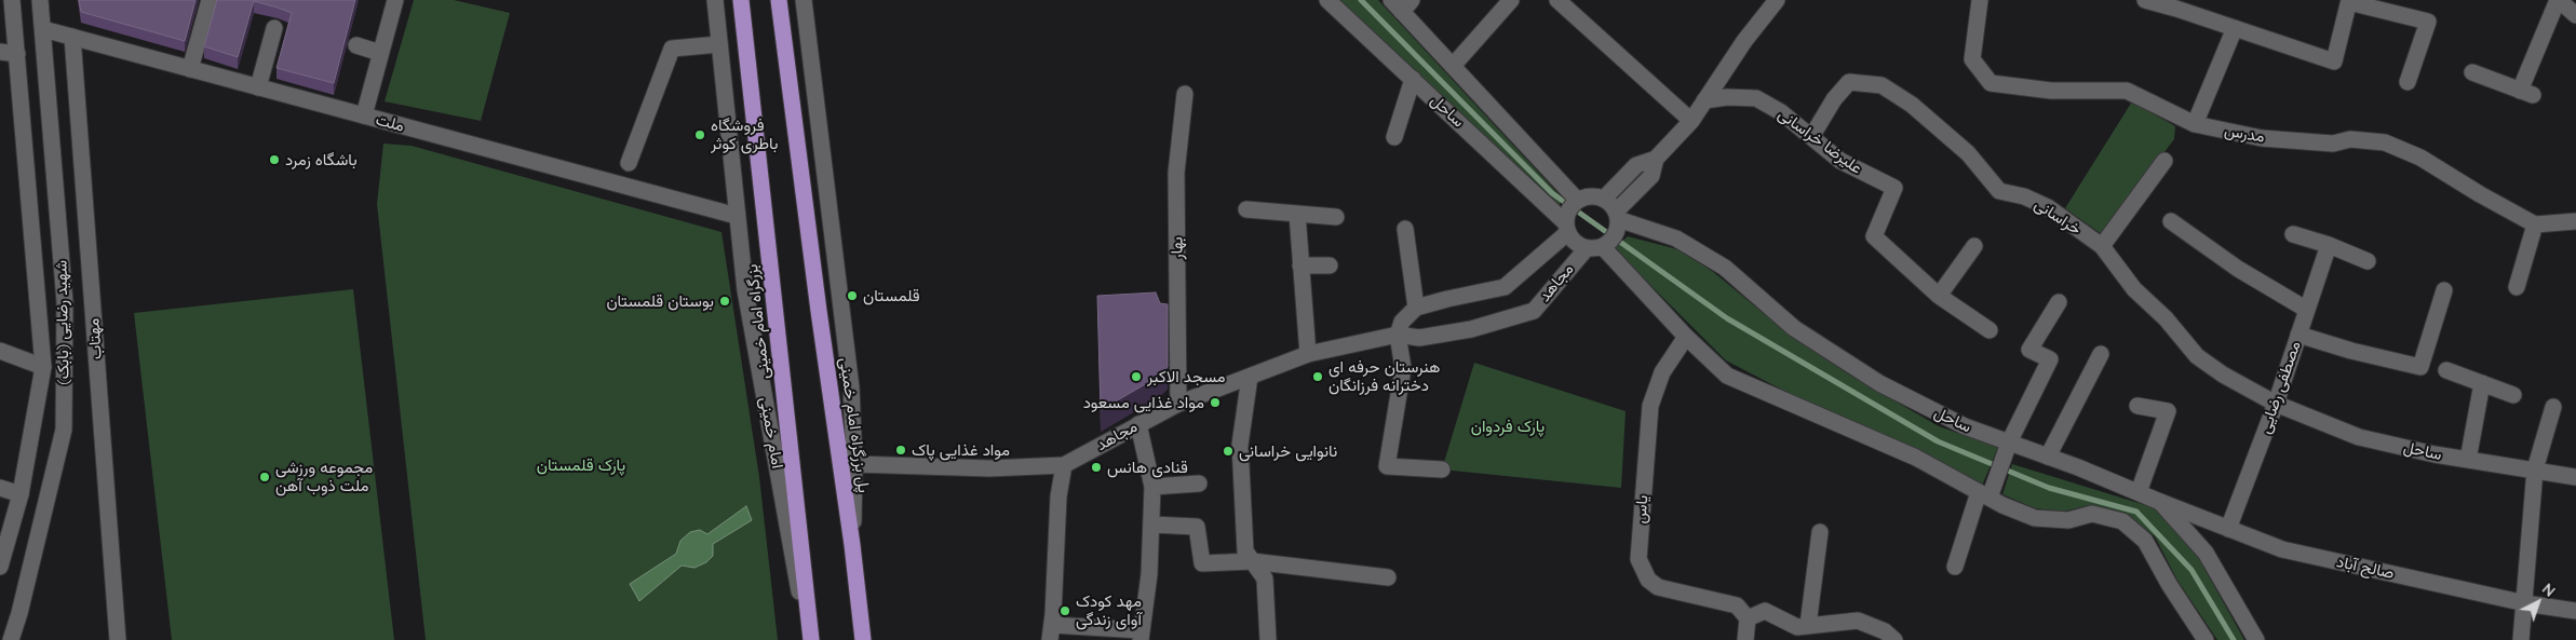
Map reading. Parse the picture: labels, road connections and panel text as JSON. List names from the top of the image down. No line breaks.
{"streets":{"highway":["بزرگراه امام خمینی","پل بزرگراه امام خمینی"],"street":["ساحل","ملت","مدرس","علیرضا خراسانی","خراسانی","بهار","مجاهد","شهید رضایی (بابک)","مهتاب","مصطفی رضایی","امام خمینی","یاس","صالح آباد"]},"crossings":[["ساحل","خراسانی"],["ساحل","مجاهد"],["ساحل","مصطفی رضایی"],["ساحل","یاس"],["ساحل","صالح آباد"],["ملت","شهید رضایی (بابک)"],["ملت","مهتاب"],["ملت","امام خمینی"],["علیرضا خراسانی","خراسانی"],["خراسانی","مصطفی رضایی"],["بهار","مجاهد"],["بزرگراه امام خمینی","امام خمینی"],["مصطفی رضایی","صالح آباد"]],"parks":["پارک فردوان","پارک قلمستان"],"places":["فروشگاه باطری کوثر","باشگاه زمرد","قلمستان","بوستان قلمستان","مسجد الاکبر","هنرستان حرفه ای دخترانه فرزانگان","مواد غذایی مسعود","مواد غذایی پاک","نانوایی خراسانی","قنادی هانس","مجموعه ورزشی ملت ذوب آهن","مهد کودک آوای زندگی"],"north":"top right"}
